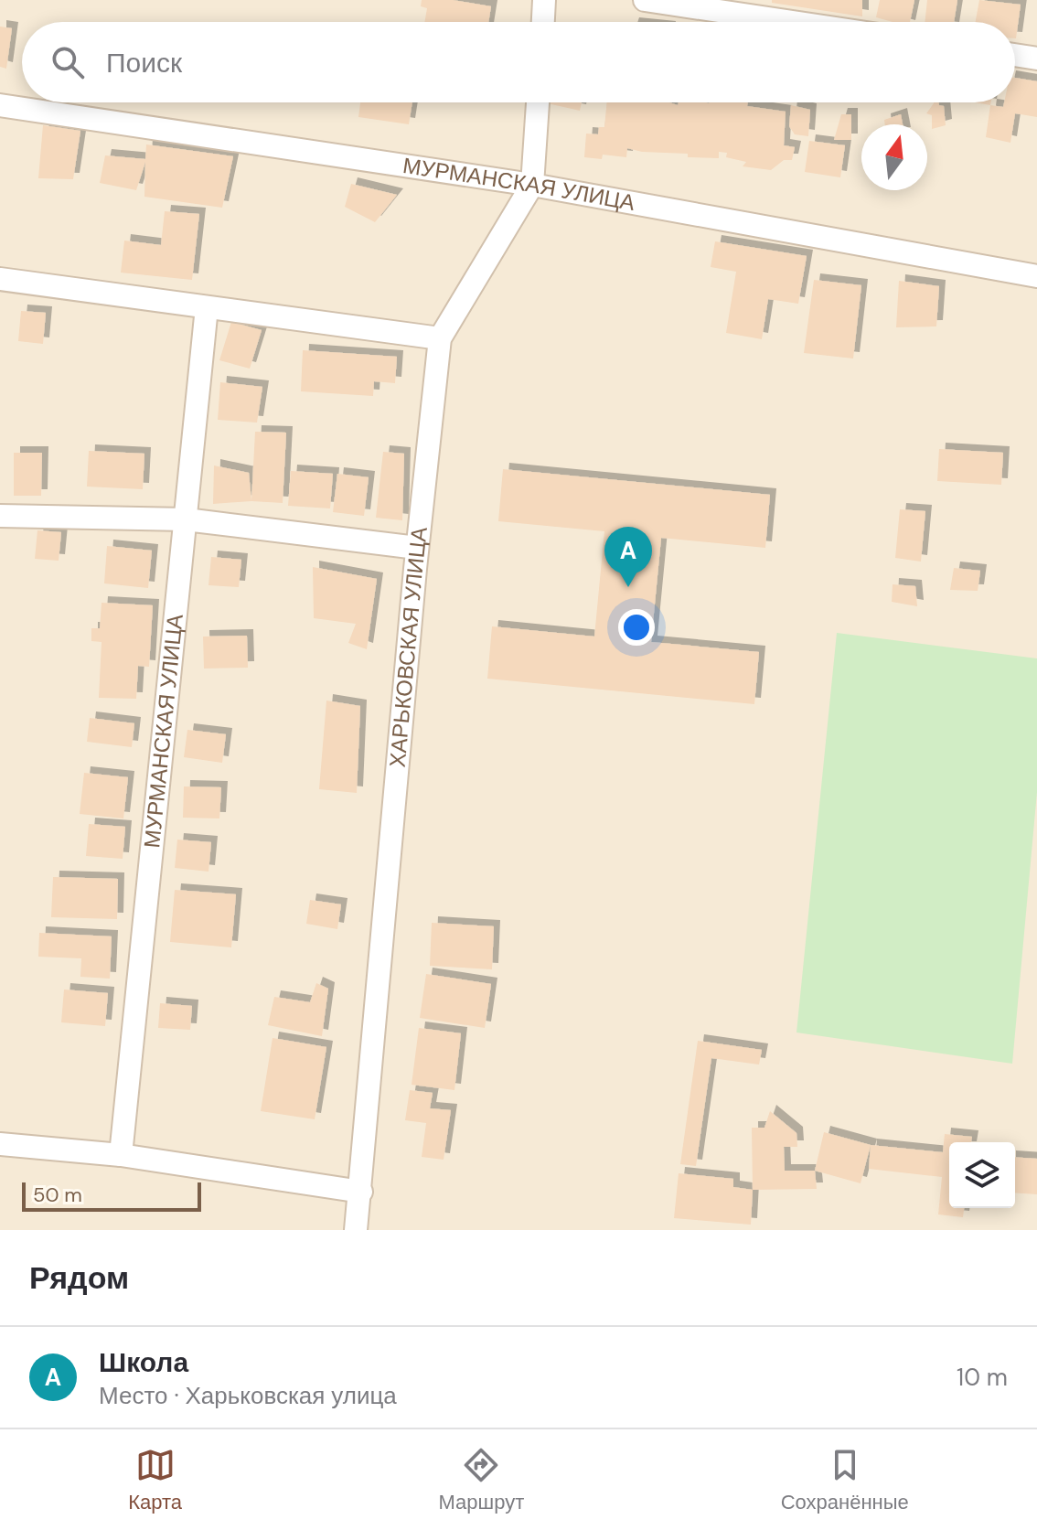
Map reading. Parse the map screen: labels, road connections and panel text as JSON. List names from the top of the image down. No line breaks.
{"streets":{"street":["МУРМАНСКАЯ УЛИЦА","ХАРЬКОВСКАЯ УЛИЦА"]},"crossings":[["МУРМАНСКАЯ УЛИЦА","ХАРЬКОВСКАЯ УЛИЦА"]],"scale_bar":"50 m","north":"top","page":{"search":"Поиск","pins":"A","scale":"50 m","heading":"Рядом","list":[{"mark":"A","name":"Школа","note":"Место · Харьковская улица","value":"10 m"}],"nav":["Карта","Маршрут","Сохранённые"]}}
